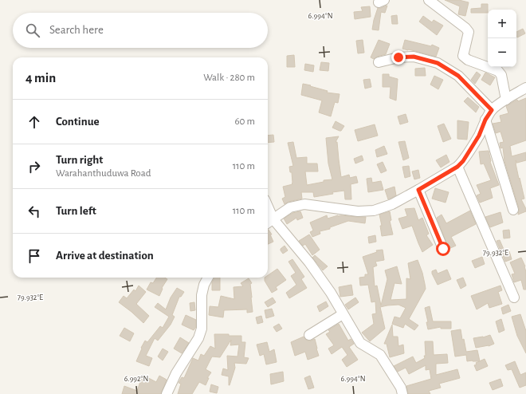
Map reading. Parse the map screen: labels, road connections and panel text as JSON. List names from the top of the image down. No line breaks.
{"page":{"map_buttons":["+","−"],"search":"Search here","heading":["4 min","Walk · 280 m"],"list":[["Continue","60 m"],["Turn right","Warahanthuduwa Road","110 m"],["Turn left","110 m"],"Arrive at destination"]},"coordinates":["6.994°N","79.932°E","6.992°N"]}
